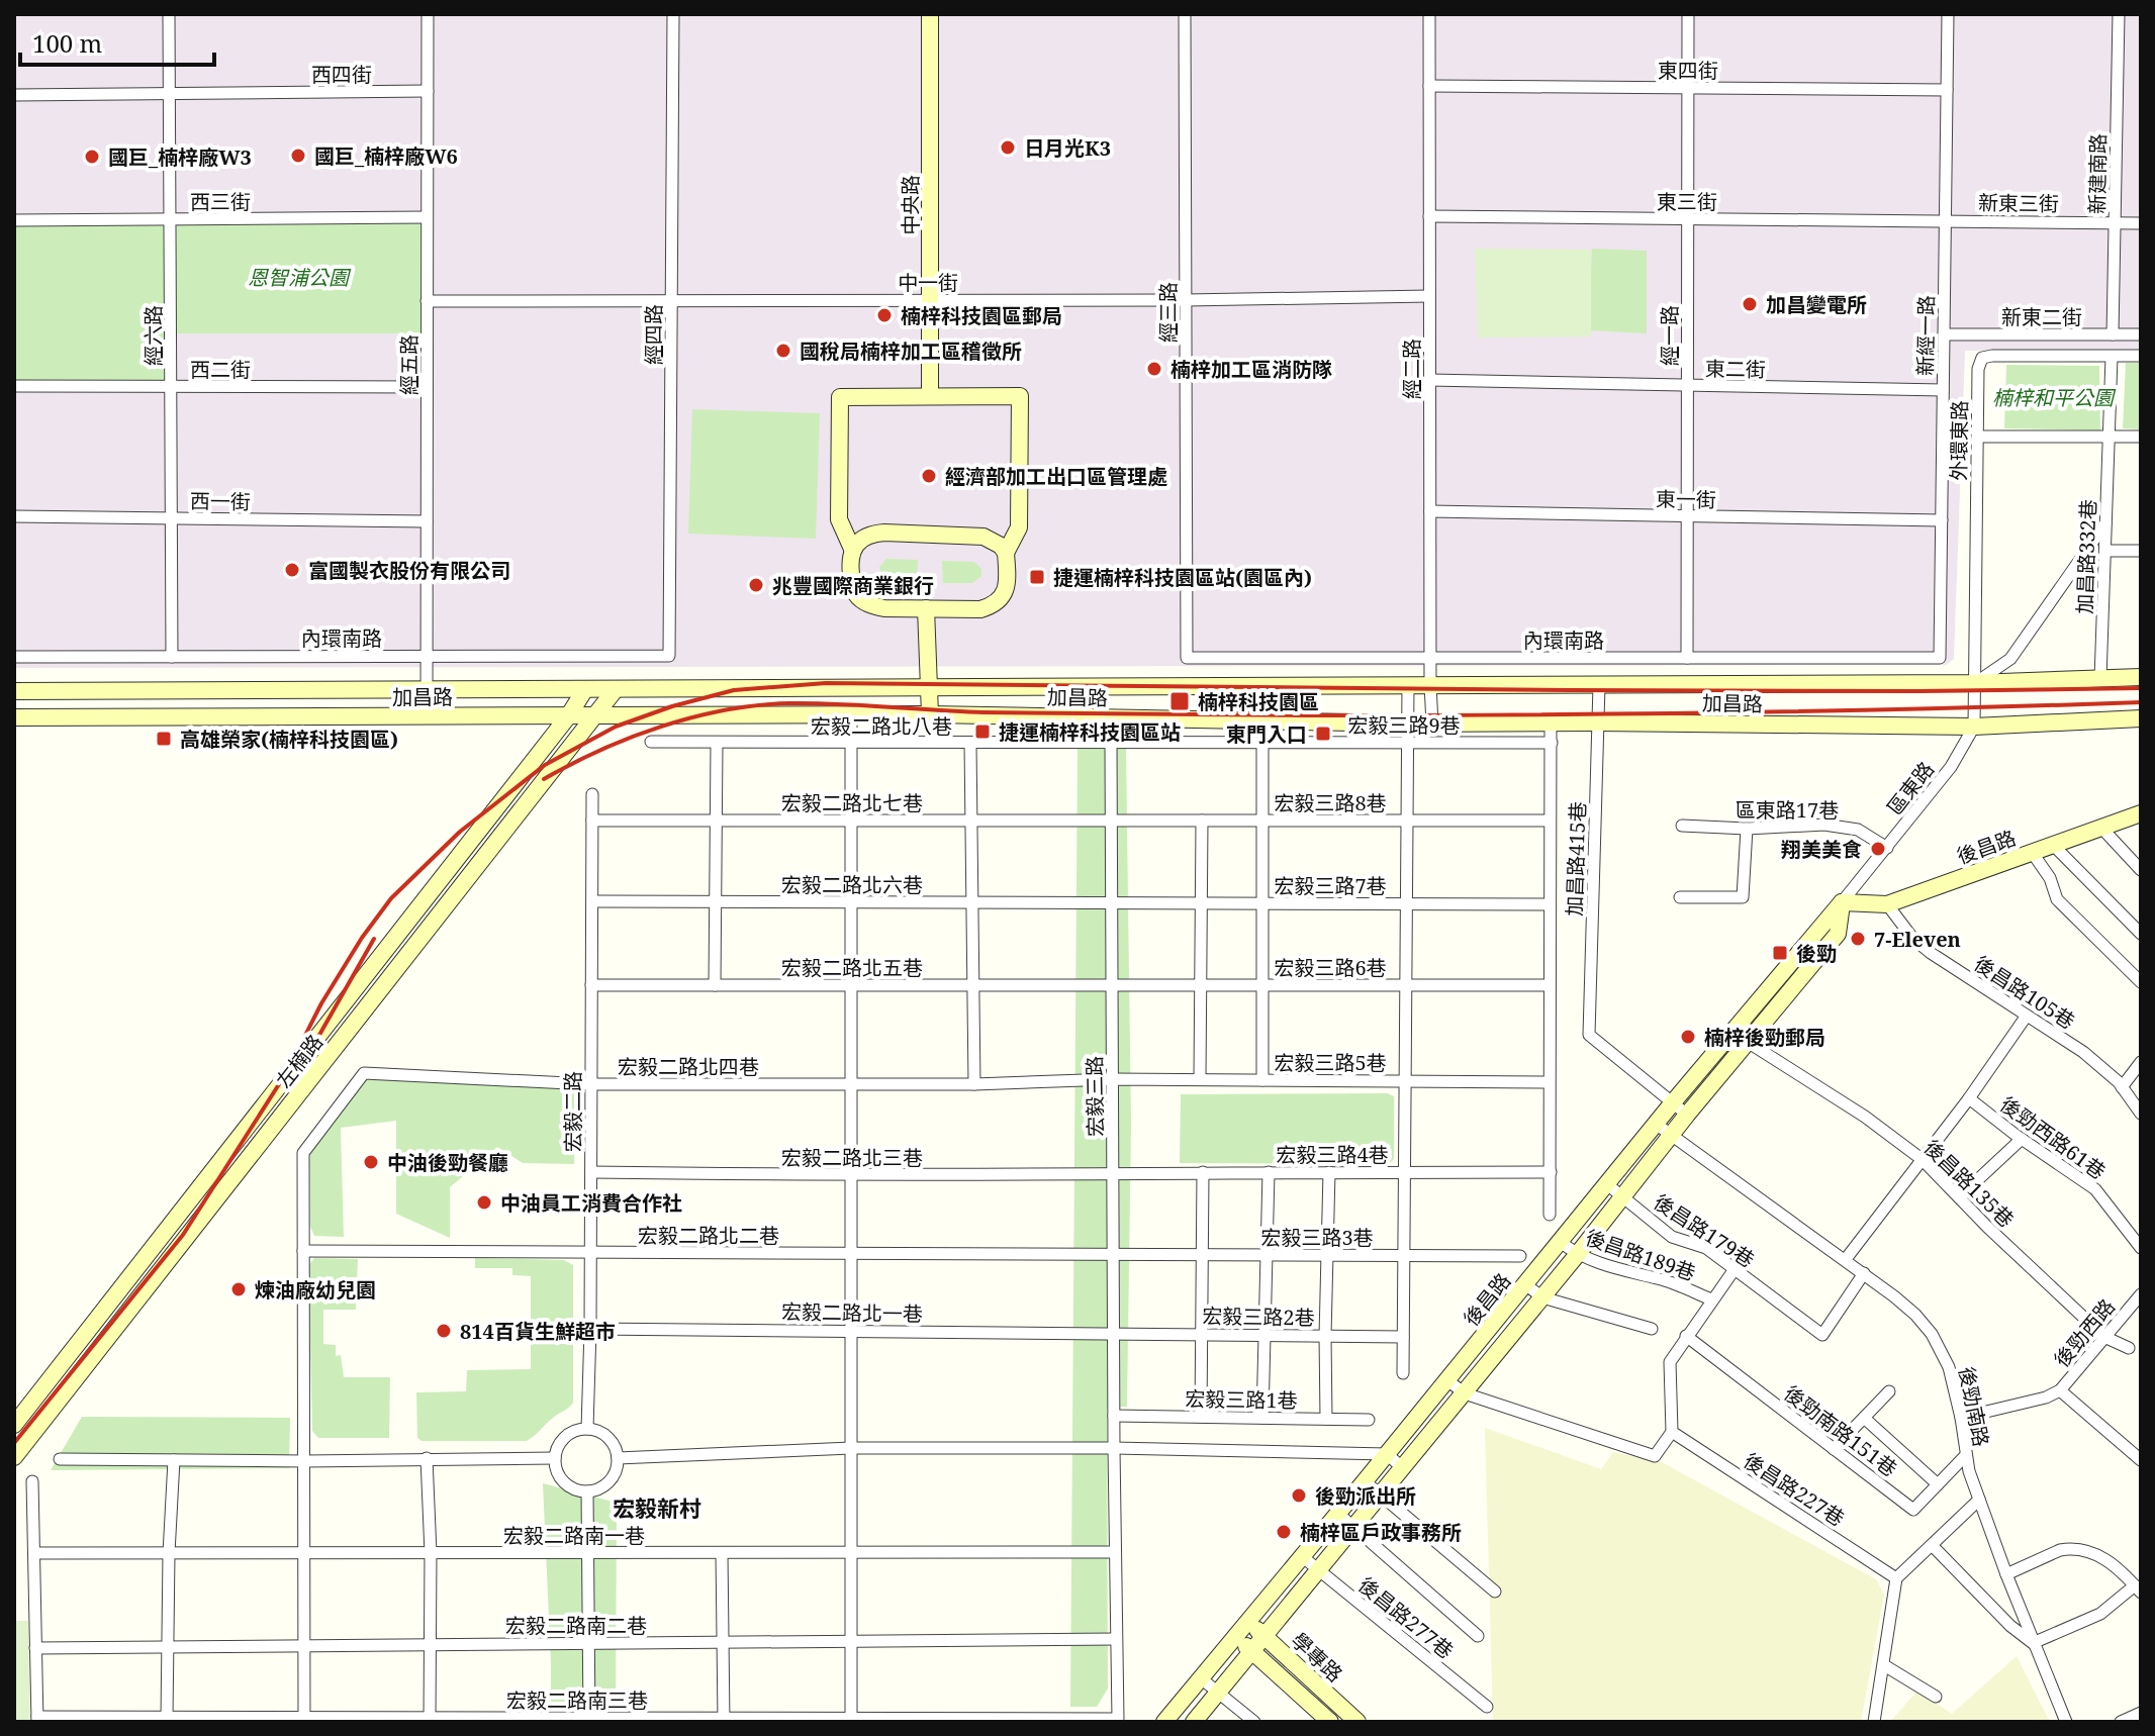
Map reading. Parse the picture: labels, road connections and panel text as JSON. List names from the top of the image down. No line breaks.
{"streets":{"street":["東四街","西四街","新建南路","西三街","東三街","新東三街","中央路","中一街","經三路","新東二街","經四路","經六路","經一路","新經一路","經五路","西二街","經二路","東二街","外環東路","東一街","西一街","加昌路332巷","內環南路","加昌路","宏毅三路9巷","宏毅二路北八巷","區東路","宏毅二路北七巷","宏毅三路8巷","區東路17巷","後昌路","加昌路415巷","宏毅二路北六巷","宏毅三路7巷","宏毅二路北五巷","宏毅三路6巷","後昌路105巷","左楠路","宏毅三路5巷","宏毅二路北四巷","宏毅三路","宏毅二路","後勁西路61巷","宏毅三路4巷","宏毅二路北三巷","後昌路135巷","後昌路179巷","宏毅二路北二巷","宏毅三路3巷","後昌路189巷","宏毅二路北一巷","宏毅三路2巷","後勁西路","宏毅三路1巷","後勁南路","後勁南路151巷","後昌路227巷","宏毅二路南一巷","後昌路277巷","宏毅二路南二巷","學專路","宏毅二路南三巷"]},"crossings":[["東四街","經一路"],["東四街","新經一路"],["東四街","經二路"],["西四街","經六路"],["西四街","經五路"],["新建南路","新東三街"],["新建南路","新東二街"],["西三街","經六路"],["西三街","經五路"],["東三街","新東三街"],["東三街","經一路"],["東三街","新經一路"],["東三街","經二路"],["新東三街","新經一路"],["中央路","中一街"],["中一街","經三路"],["中一街","經四路"],["中一街","經五路"],["中一街","經二路"],["經三路","內環南路"],["新東二街","新經一路"],["經四路","內環南路"],["經六路","西二街"],["經六路","西一街"],["經六路","內環南路"],["經一路","東二街"],["經一路","東一街"],["經一路","內環南路"],["新經一路","東二街"],["新經一路","東一街"],["新經一路","內環南路"],["經五路","西二街"],["經五路","西一街"],["經五路","內環南路"],["經五路","加昌路"],["經二路","東二街"],["經二路","東一街"],["經二路","內環南路"],["經二路","加昌路"],["外環東路","加昌路332巷"],["外環東路","加昌路"],["外環東路","區東路"],["加昌路332巷","加昌路"],["加昌路","區東路"],["加昌路","加昌路415巷"],["加昌路","左楠路"],["宏毅三路9巷","宏毅二路北八巷"],["宏毅三路9巷","宏毅三路"],["宏毅二路北八巷","宏毅三路"],["區東路","區東路17巷"],["區東路","後昌路"],["宏毅二路北七巷","宏毅三路8巷"],["宏毅二路北七巷","宏毅三路"],["宏毅二路北七巷","宏毅二路"],["宏毅三路8巷","宏毅三路"],["後昌路","加昌路415巷"],["後昌路","後昌路105巷"],["後昌路","後昌路135巷"],["後昌路","後昌路179巷"],["後昌路","後昌路189巷"],["後昌路","後勁南路"],["後昌路","後昌路277巷"],["後昌路","學專路"],["宏毅二路北六巷","宏毅三路7巷"],["宏毅二路北六巷","宏毅三路"],["宏毅二路北六巷","宏毅二路"],["宏毅三路7巷","宏毅三路"],["宏毅二路北五巷","宏毅三路6巷"],["宏毅二路北五巷","宏毅三路"],["宏毅二路北五巷","宏毅二路"],["宏毅三路6巷","宏毅三路"],["宏毅三路5巷","宏毅二路北四巷"],["宏毅三路5巷","宏毅三路"],["宏毅二路北四巷","宏毅三路"],["宏毅二路北四巷","宏毅二路"],["宏毅二路北四巷","宏毅二路北二巷"],["宏毅三路","宏毅三路4巷"],["宏毅三路","宏毅二路北三巷"],["宏毅三路","宏毅二路北二巷"],["宏毅三路","宏毅三路3巷"],["宏毅三路","宏毅二路北一巷"],["宏毅三路","宏毅三路2巷"],["宏毅三路","宏毅三路1巷"],["宏毅三路","宏毅二路南一巷"],["宏毅三路","宏毅二路南二巷"],["宏毅三路","宏毅二路南三巷"],["宏毅二路","宏毅二路北三巷"],["宏毅二路","宏毅二路北二巷"],["宏毅二路","宏毅二路北一巷"],["宏毅三路4巷","宏毅二路北三巷"],["後昌路135巷","後勁西路"],["後昌路179巷","後勁南路"],["宏毅二路北二巷","宏毅三路3巷"],["宏毅二路北一巷","宏毅三路2巷"],["後勁西路","後勁南路"],["後勁南路","後勁南路151巷"]],"districts":["宏毅新村"],"parks":["恩智浦公園","楠梓和平公園"],"places":{"other":["日月光K3","國巨_楠梓廠W6","國巨_楠梓廠W3","加昌變電所","楠梓科技園區郵局","國稅局楠梓加工區稽徵所","楠梓加工區消防隊","經濟部加工出口區管理處","富國製衣股份有限公司","兆豐國際商業銀行","翔美美食","7-Eleven","楠梓後勁郵局","中油後勁餐廳","中油員工消費合作社","煉油廠幼兒園","814百貨生鮮超市","後勁派出所","楠梓區戶政事務所"],"transit":["捷運楠梓科技園區站(園區內)","楠梓科技園區","捷運楠梓科技園區站","東門入口","高雄榮家(楠梓科技園區)","後勁"]},"scale_bar":"100 m"}
